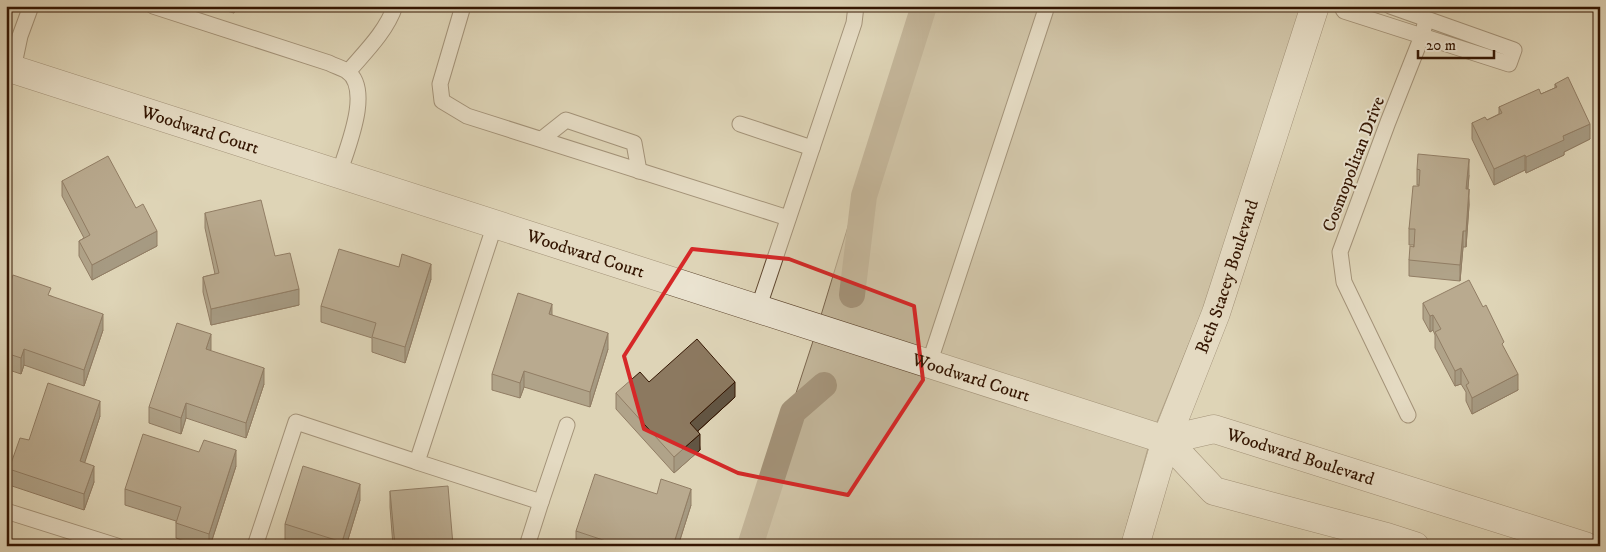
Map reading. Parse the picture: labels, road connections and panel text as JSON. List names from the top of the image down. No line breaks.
{"streets":{"street":["Woodward Court","Beth Stacey Boulevard","Woodward Boulevard"],"lane":["Cosmopolitan Drive"]},"crossings":[["Woodward Court","Beth Stacey Boulevard"],["Woodward Court","Woodward Boulevard"],["Beth Stacey Boulevard","Woodward Boulevard"]],"scale_bar":"20 m"}
